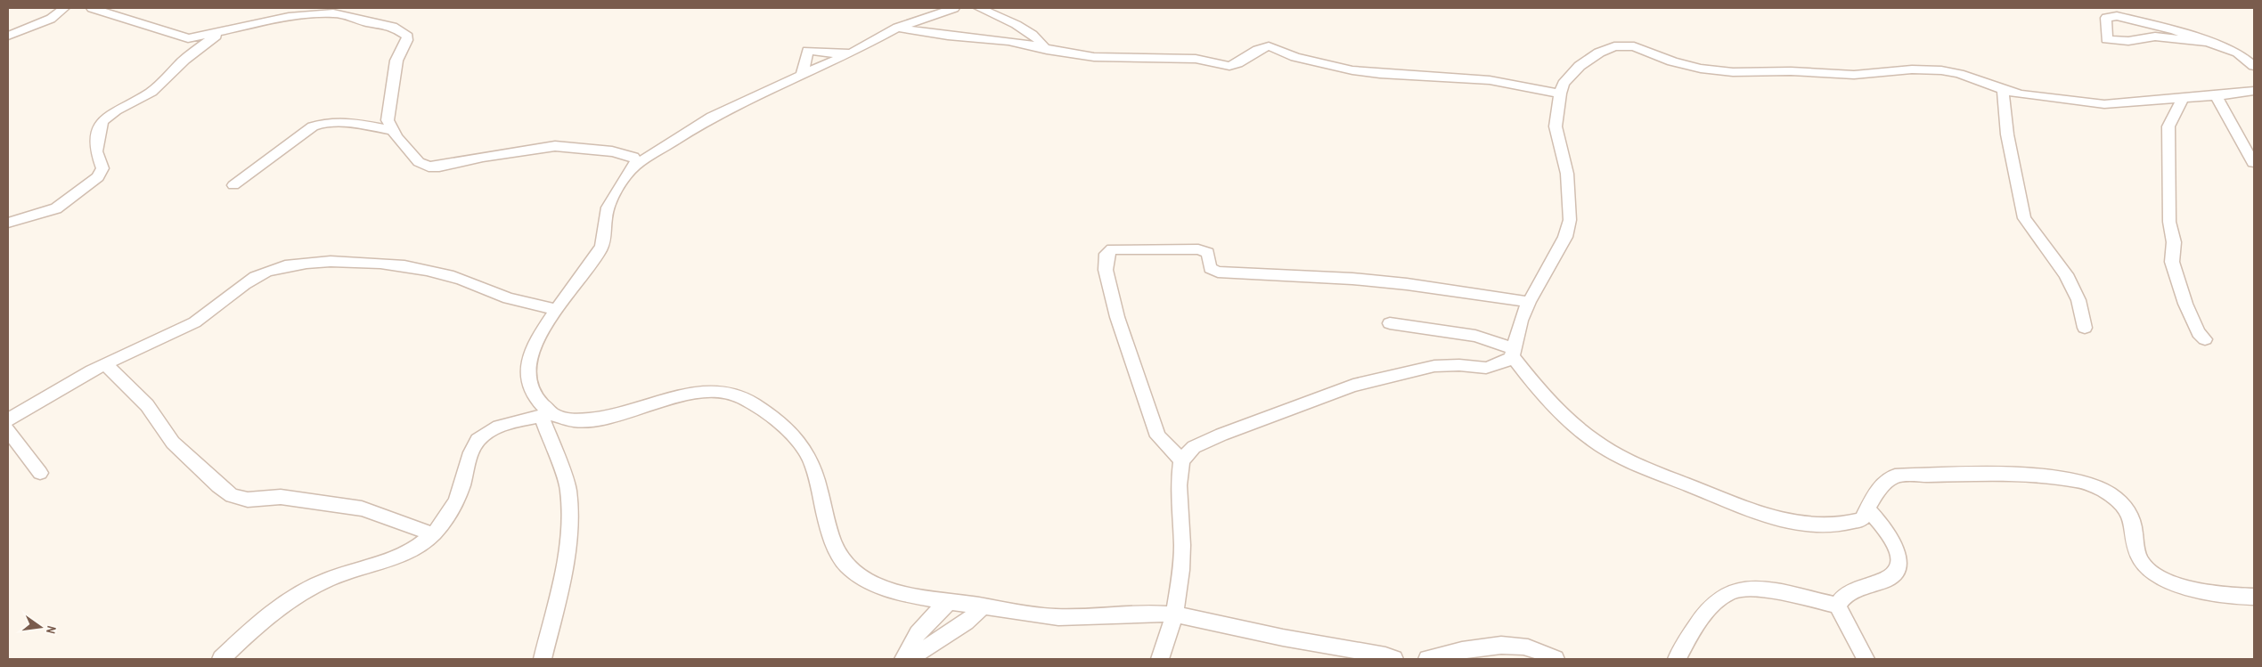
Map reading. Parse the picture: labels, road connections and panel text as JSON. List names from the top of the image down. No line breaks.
{"north":"right"}
